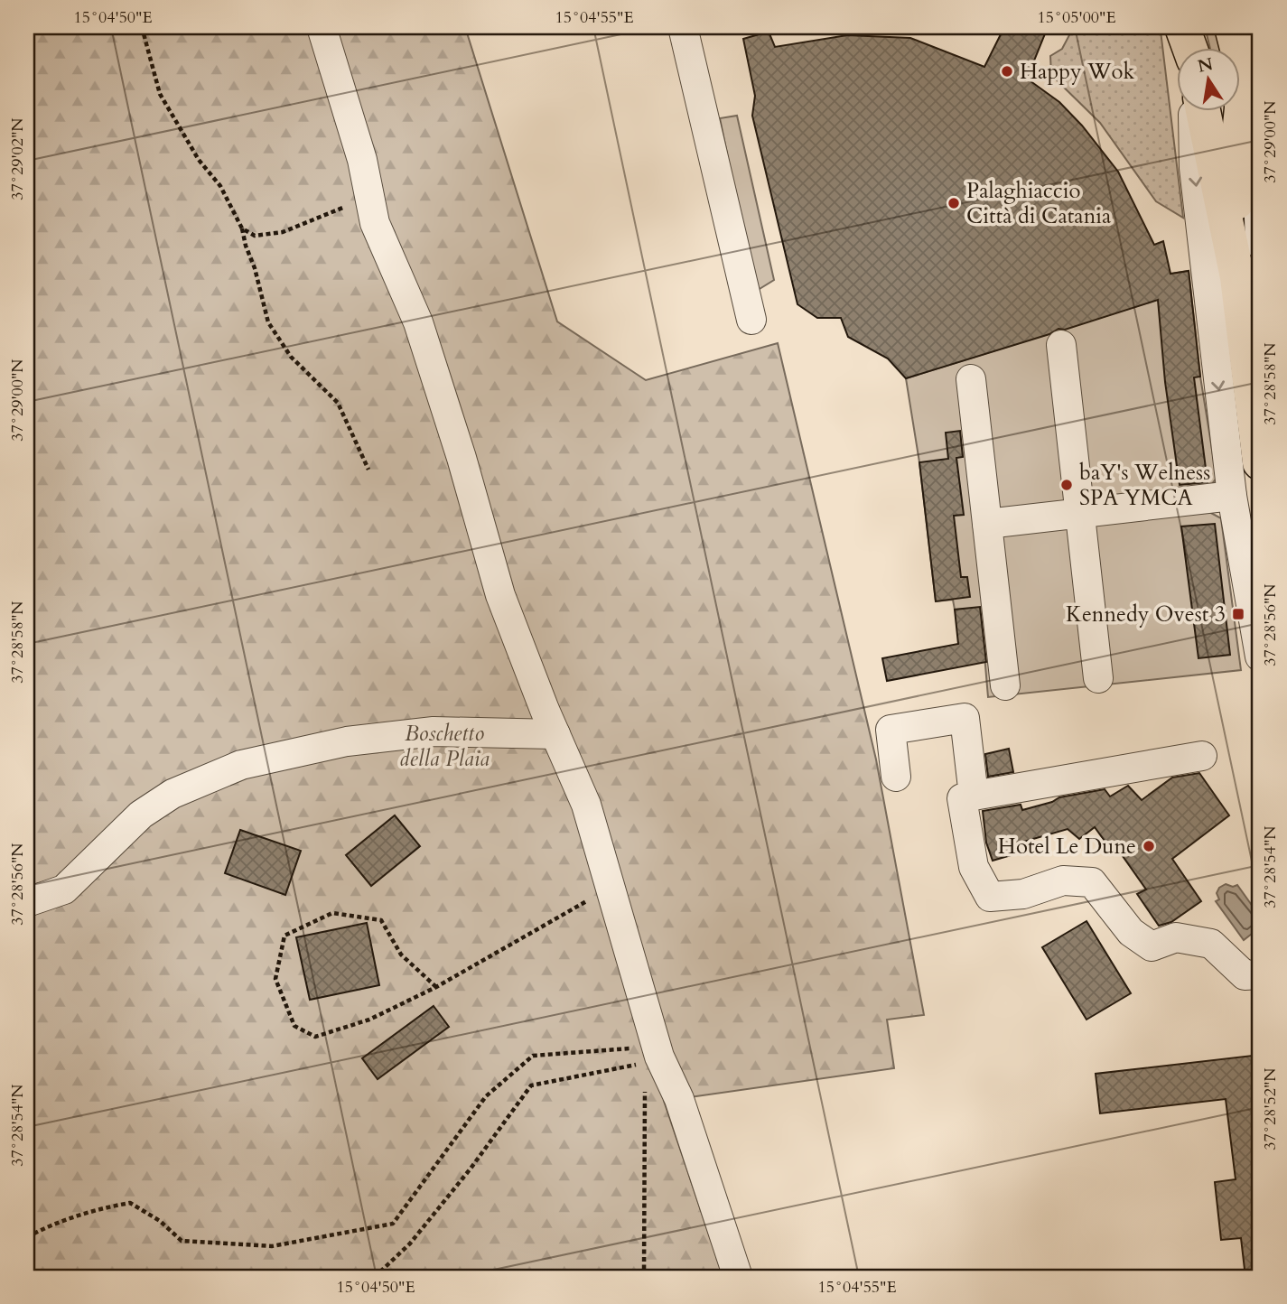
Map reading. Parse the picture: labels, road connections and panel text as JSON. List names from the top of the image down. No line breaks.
{"parks":["Boschetto della Plaia"],"places":{"other":["Happy Wok","Palaghiaccio Città di Catania","baY's Welness SPA YMCA","Hotel Le Dune"],"transit":["Kennedy Ovest 3"]},"north":"top","coordinates":["15°04'50\"E","15°04'55\"E","15°05'00\"E","37°29'00\"N","37°29'02\"N","37°28'58\"N","37°28'56\"N","37°28'54\"N","37°28'52\"N"]}
